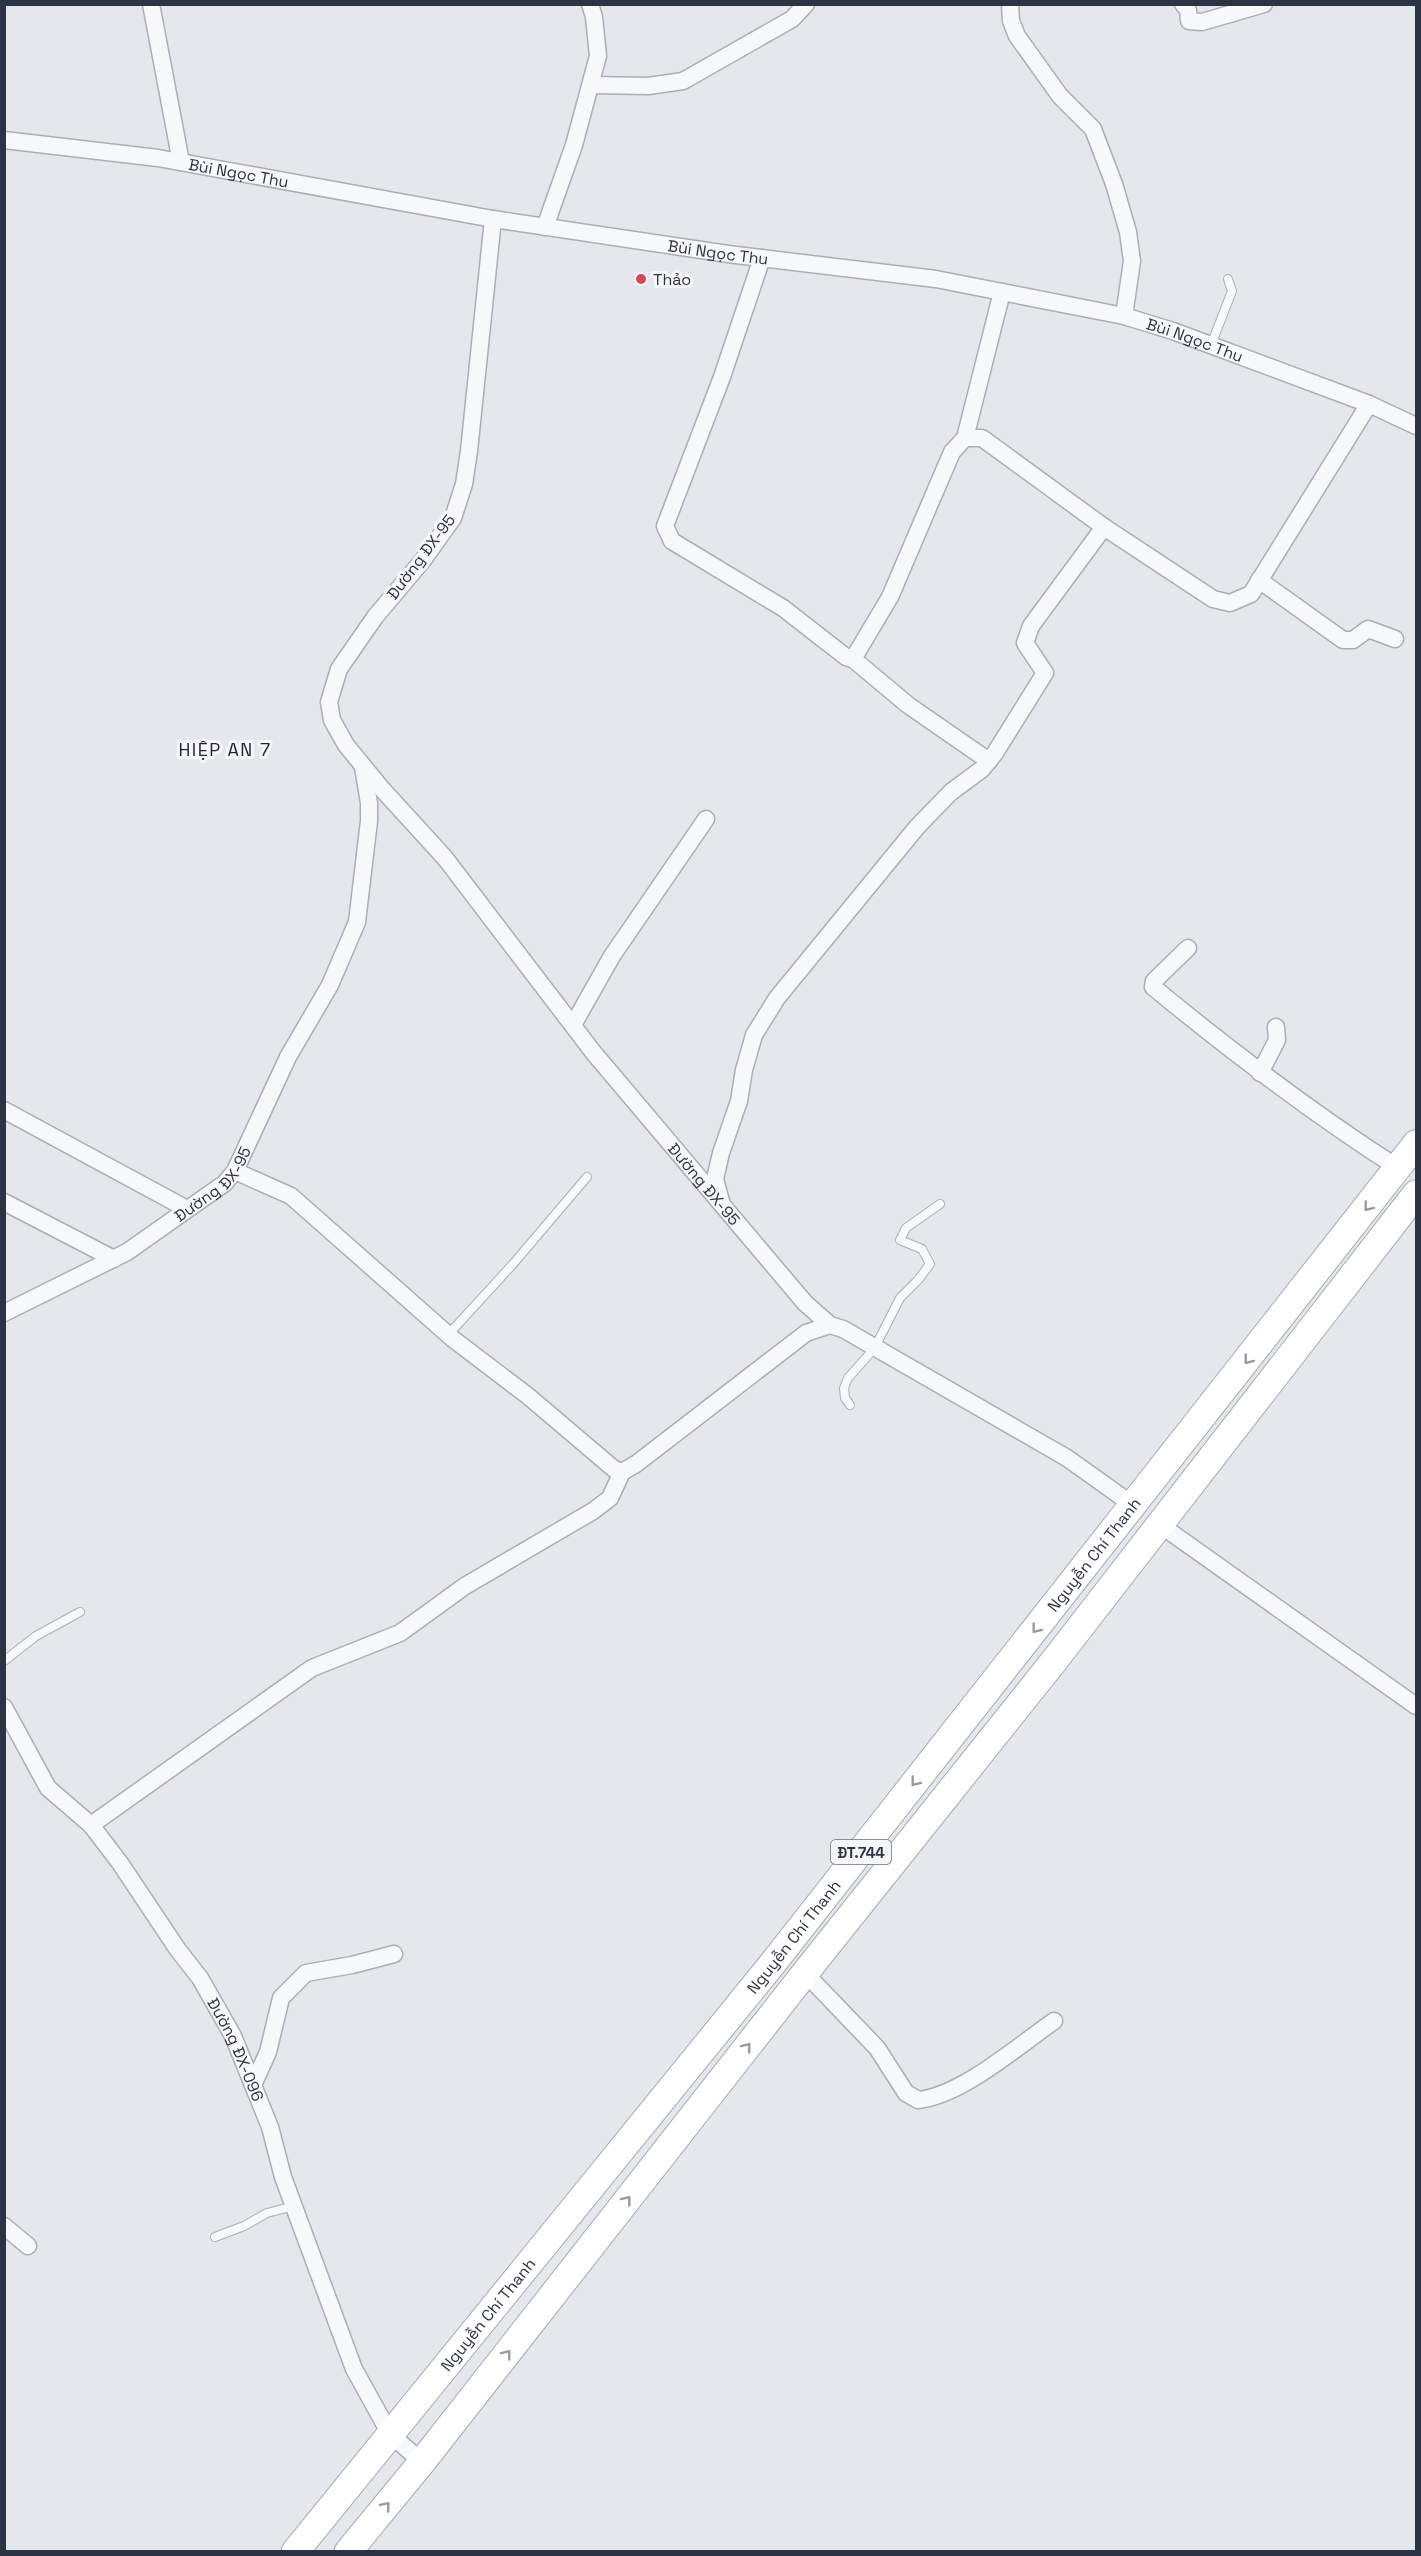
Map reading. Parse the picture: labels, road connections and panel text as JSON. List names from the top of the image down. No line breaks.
{"streets":{"main road":["Nguyễn Chí Thanh","ĐT.744"],"street":["Bùi Ngọc Thu","Đường ĐX-95","Đường ĐX-096"]},"crossings":[["Bùi Ngọc Thu","Đường ĐX-95"],["Đường ĐX-95","Nguyễn Chí Thanh"],["Nguyễn Chí Thanh","Đường ĐX-096"]],"districts":["HIỆP AN 7"],"places":["Thảo"]}
